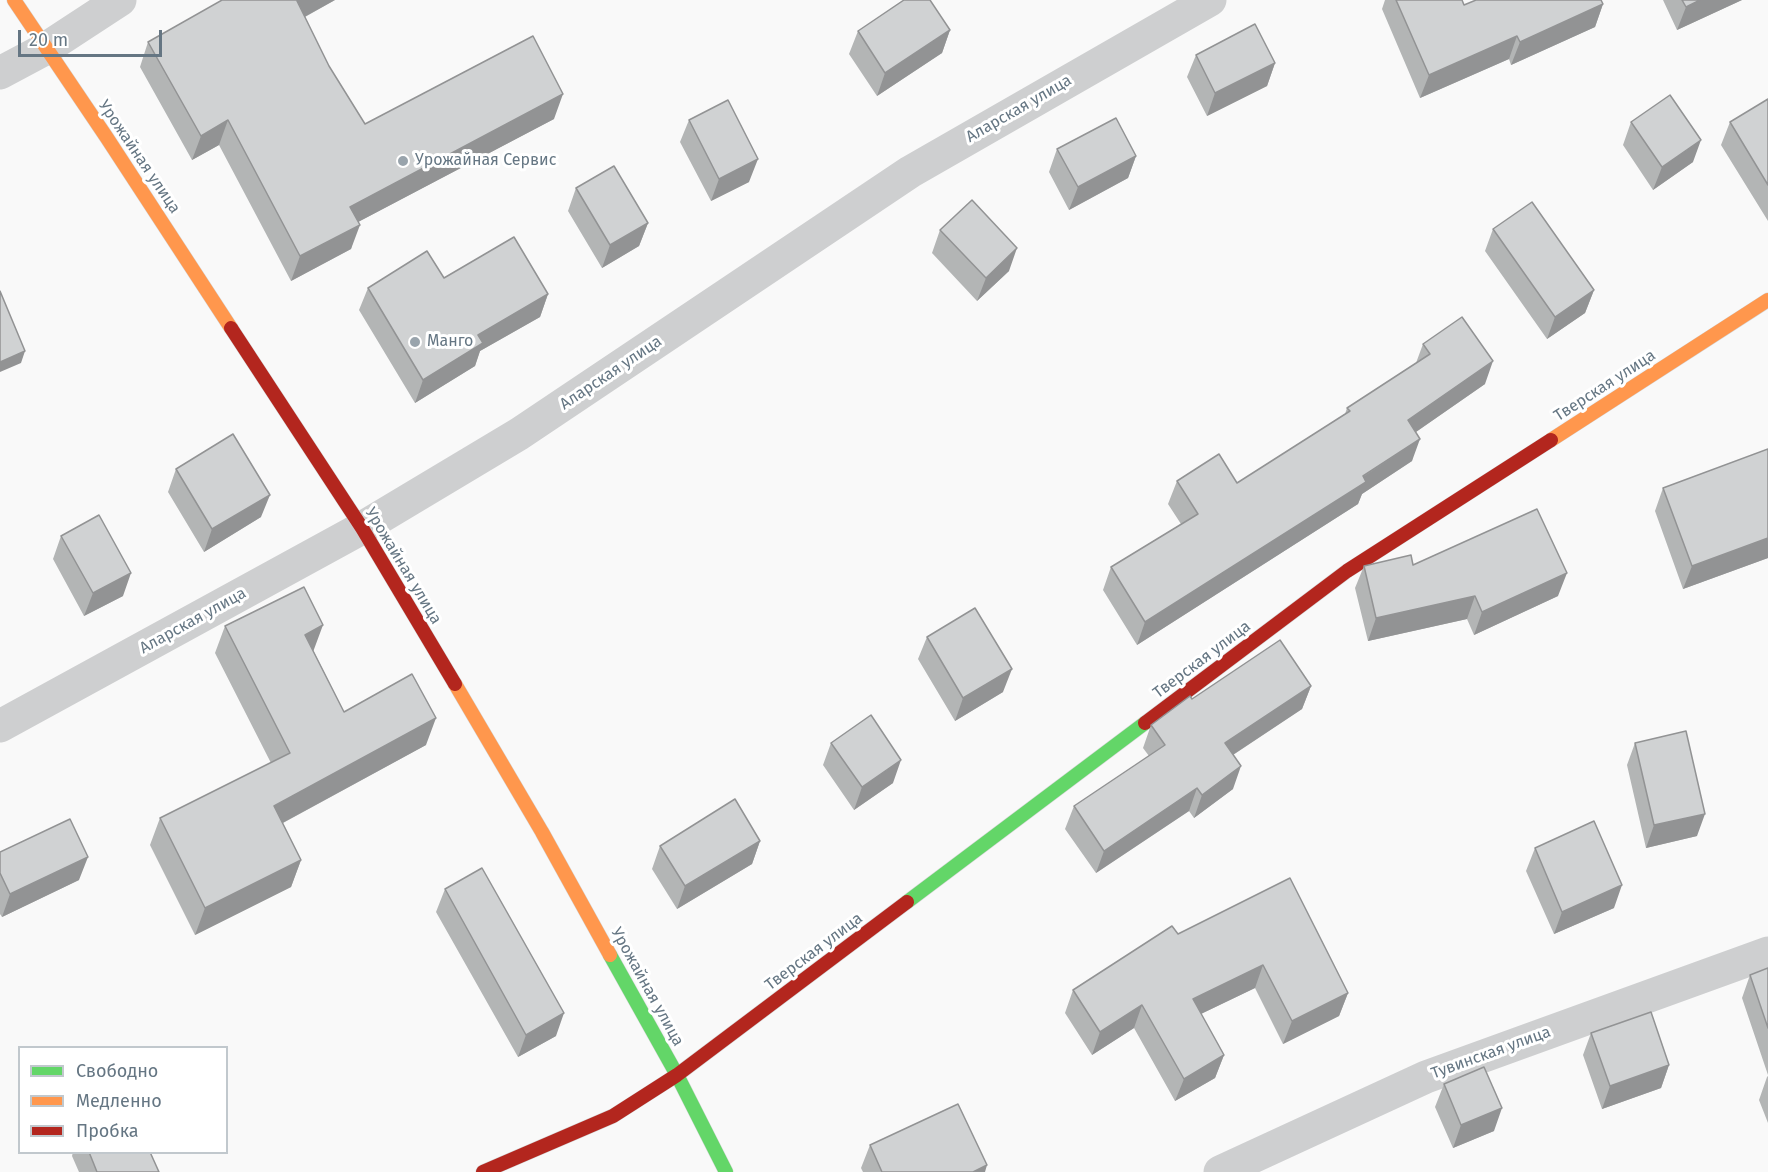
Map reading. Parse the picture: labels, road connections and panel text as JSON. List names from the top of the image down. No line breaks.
{"streets":{"street":["Аларская улица","Урожайная улица","Тверская улица","Тувинская улица"]},"crossings":[["Аларская улица","Урожайная улица"],["Урожайная улица","Тверская улица"]],"places":["Урожайная Сервис","Манго"],"legend":["Свободно","Медленно","Пробка"],"scale_bar":"20 m"}
